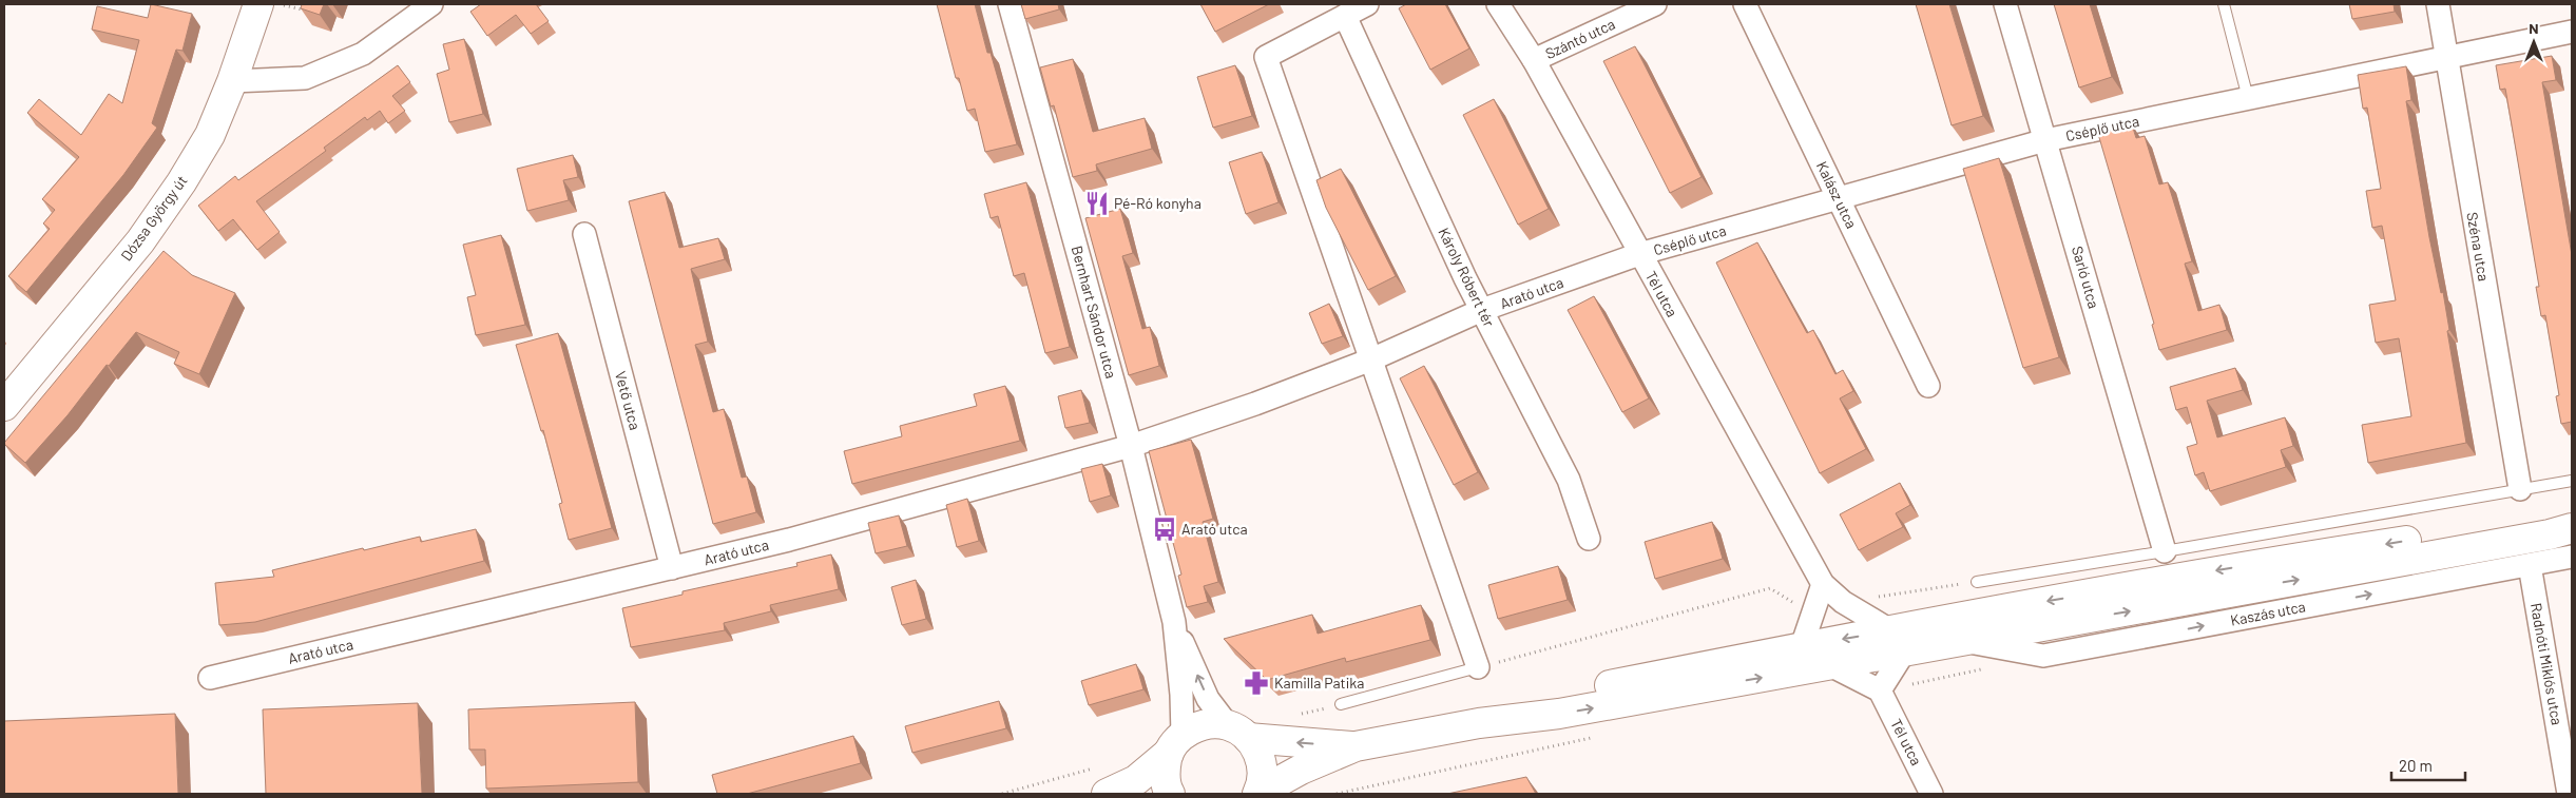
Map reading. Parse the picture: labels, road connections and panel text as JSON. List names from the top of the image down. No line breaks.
{"streets":{"main road":["Dózsa György út"],"street":["Szántó utca","Cséplő utca","Kalász utca","Széna utca","Károly Róbert tér","Sarló utca","Arató utca","Tél utca","Bernhart Sándor utca","Vető utca","Kaszás utca","Radnóti Miklós utca"]},"crossings":[["Szántó utca","Tél utca"],["Cséplő utca","Kalász utca"],["Cséplő utca","Széna utca"],["Cséplő utca","Sarló utca"],["Cséplő utca","Arató utca"],["Cséplő utca","Tél utca"],["Károly Róbert tér","Arató utca"],["Arató utca","Tél utca"],["Arató utca","Bernhart Sándor utca"],["Arató utca","Vető utca"],["Kaszás utca","Radnóti Miklós utca"]],"one_way":["Kaszás utca"],"places":{"restaurant":["Pé-Ró konyha"],"bus stop":["Arató utca"],"pharmacy":["Kamilla Patika"]},"scale_bar":"20 m","north":"top"}
